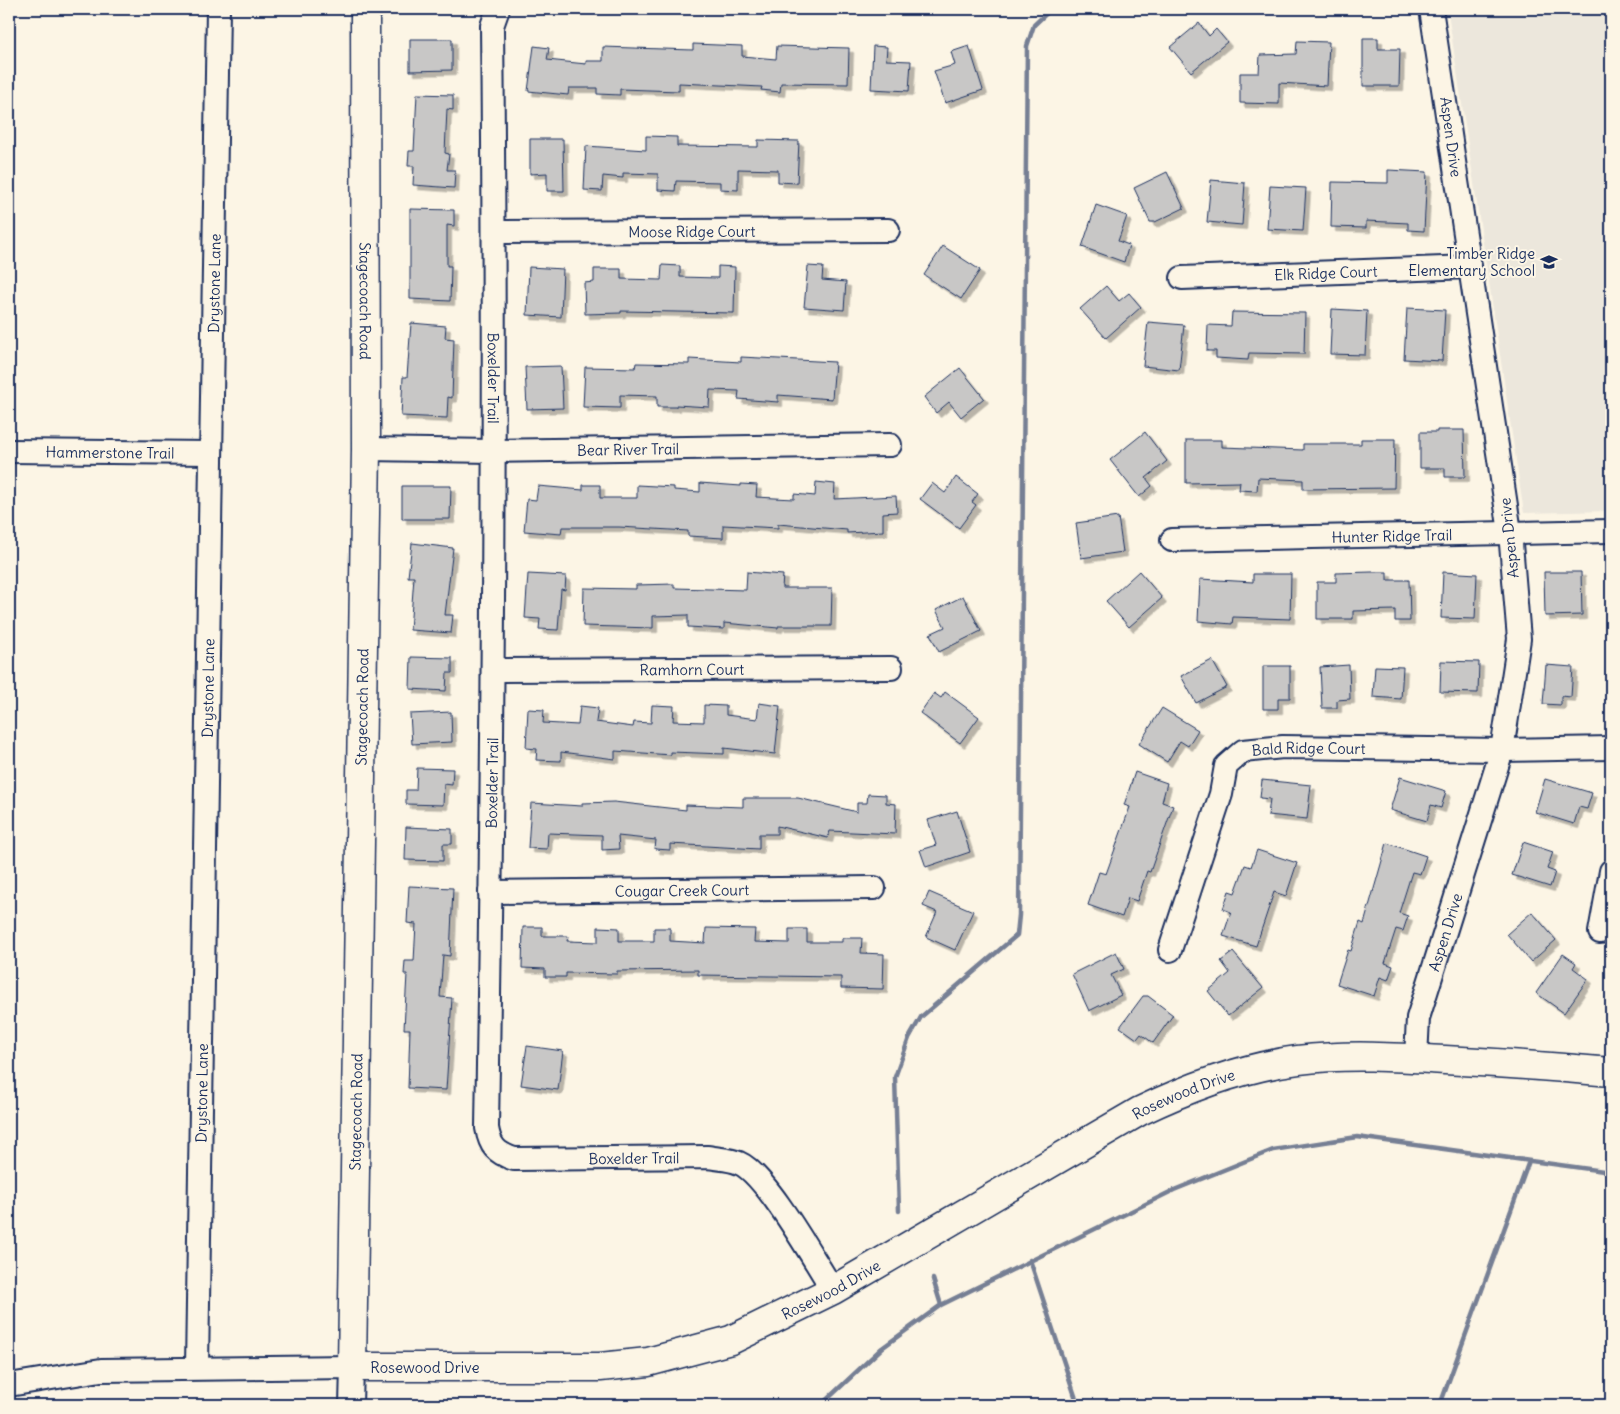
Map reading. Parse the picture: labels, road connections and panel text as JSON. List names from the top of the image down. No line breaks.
{"streets":{"main road":["Stagecoach Road","Rosewood Drive"],"street":["Aspen Drive","Moose Ridge Court","Elk Ridge Court","Drystone Lane","Boxelder Trail","Bear River Trail","Hammerstone Trail","Hunter Ridge Trail","Ramhorn Court","Bald Ridge Court","Cougar Creek Court"]},"crossings":[["Aspen Drive","Elk Ridge Court"],["Aspen Drive","Hunter Ridge Trail"],["Aspen Drive","Bald Ridge Court"],["Aspen Drive","Rosewood Drive"],["Moose Ridge Court","Boxelder Trail"],["Drystone Lane","Hammerstone Trail"],["Drystone Lane","Rosewood Drive"],["Stagecoach Road","Bear River Trail"],["Stagecoach Road","Rosewood Drive"],["Boxelder Trail","Bear River Trail"],["Boxelder Trail","Ramhorn Court"],["Boxelder Trail","Cougar Creek Court"],["Boxelder Trail","Rosewood Drive"]],"places":{"school or university":["Timber Ridge Elementary School"]}}
